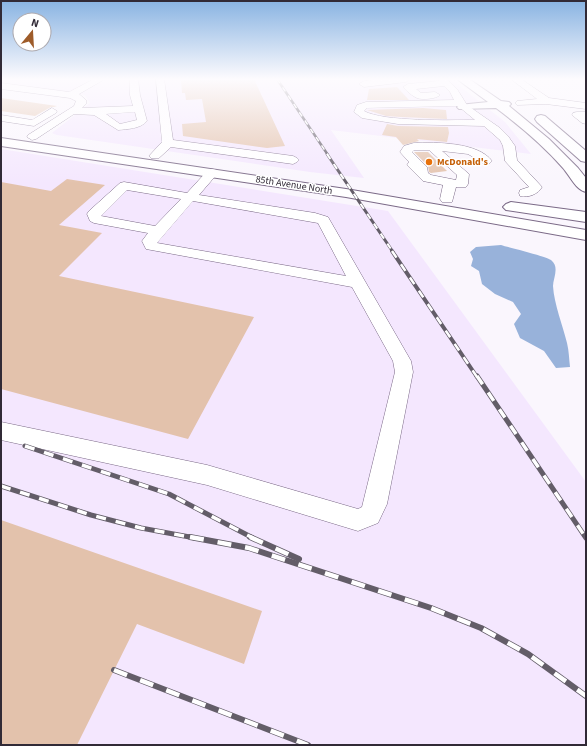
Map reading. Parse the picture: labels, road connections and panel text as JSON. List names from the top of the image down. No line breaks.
{"streets":{"main road":["85th Avenue North"]},"places":["McDonald's"],"north":"top"}
